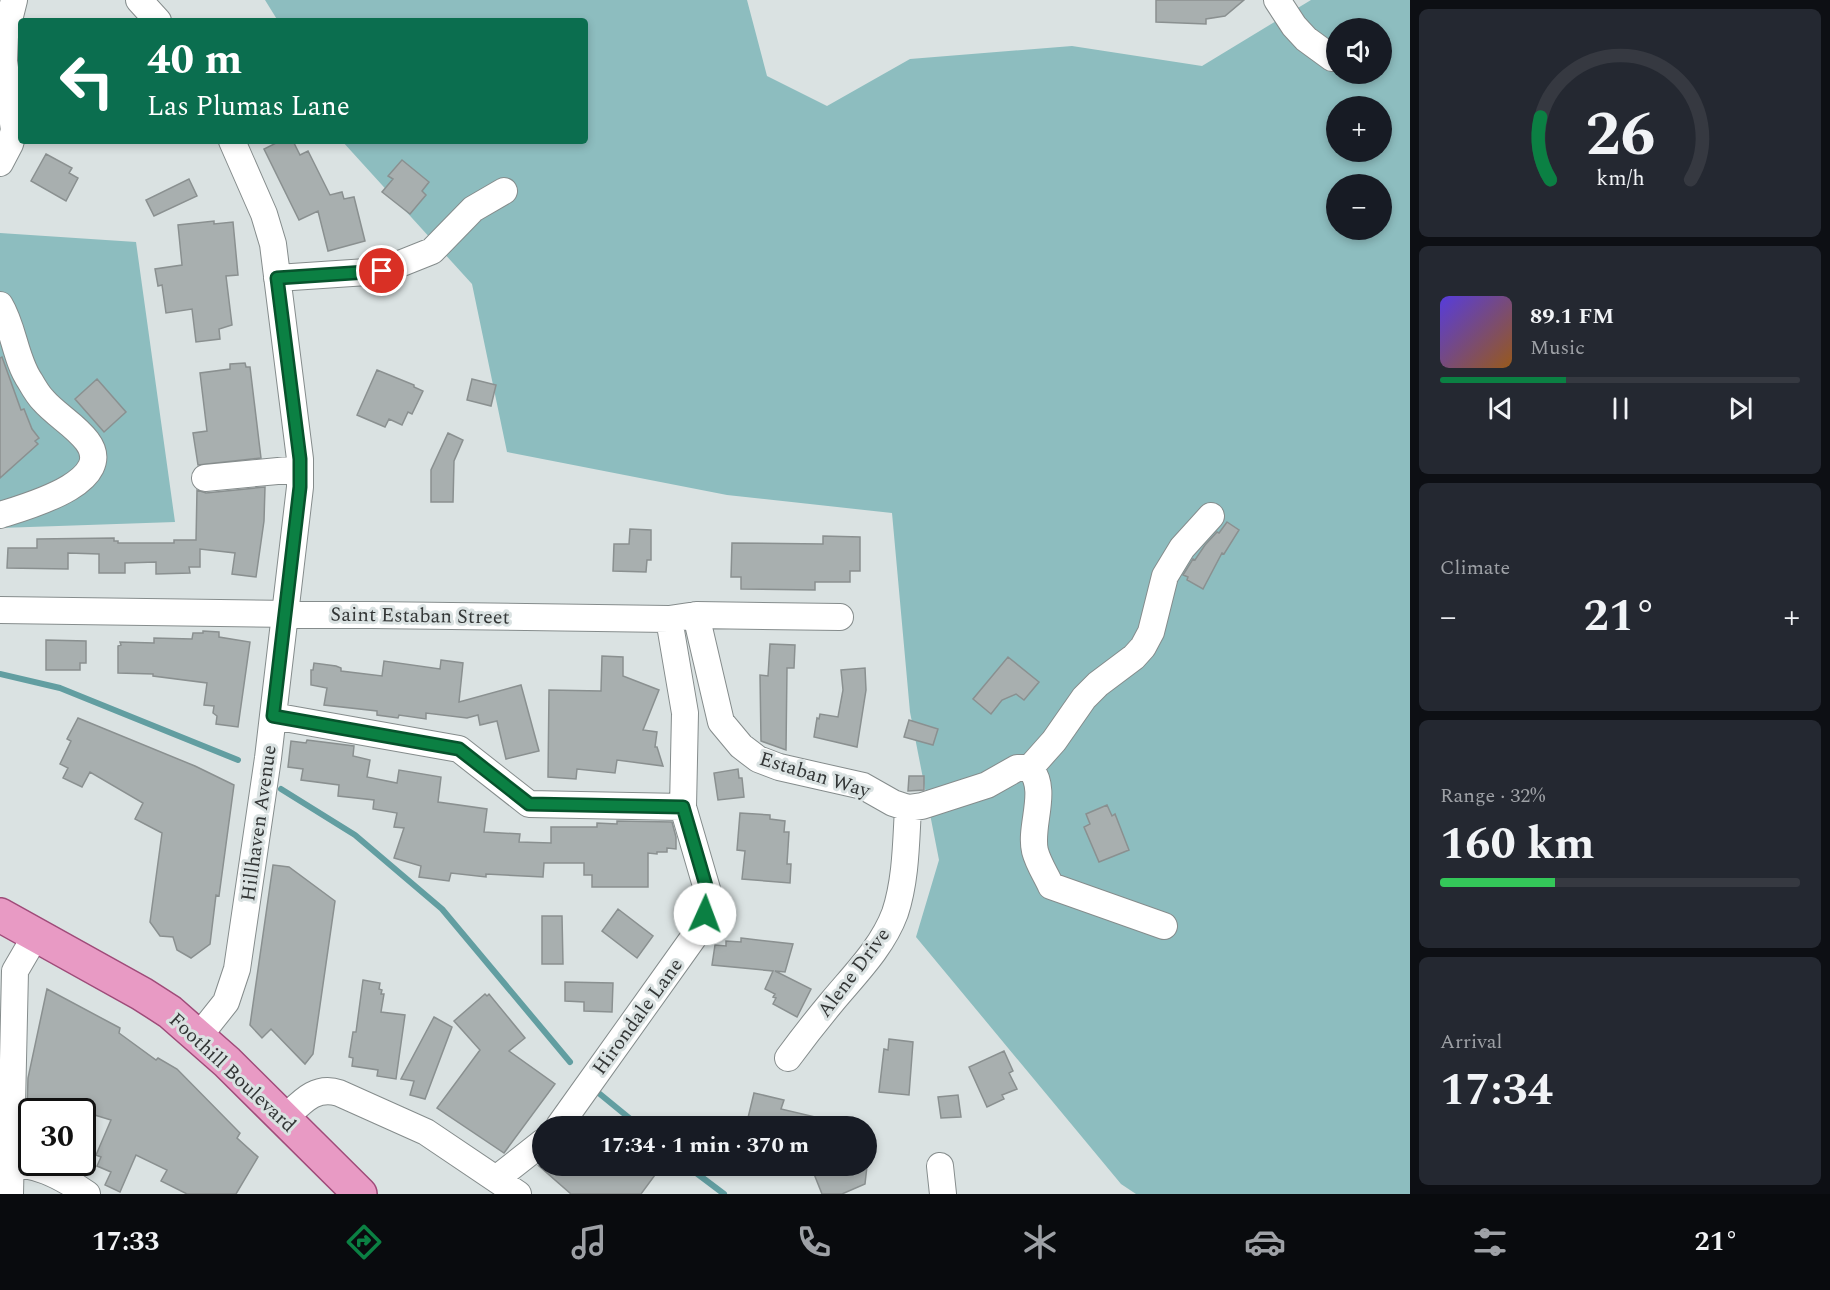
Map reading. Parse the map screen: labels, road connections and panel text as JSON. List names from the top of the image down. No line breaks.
{"streets":{"main road":["Foothill Boulevard"],"street":["Saint Estaban Street","Estaban Way","Hillhaven Avenue","Alene Drive","Hirondale Lane"]},"crossings":[["Saint Estaban Street","Estaban Way"],["Saint Estaban Street","Hillhaven Avenue"],["Saint Estaban Street","Hirondale Lane"],["Estaban Way","Alene Drive"],["Hillhaven Avenue","Foothill Boulevard"]],"page":{"map_buttons":["+","−"],"turn":["40 m","Las Plumas Lane"],"song":["89.1 FM","Music"],"tile":["Climate",["Range · 32%","160 km"],["Arrival","17:34"]],"heat":["−","21°","+"],"limit":"30","trip":"17:34 · 1 min · 370 m","tabs":["17:33","21°"],"gauge":["26","km/h"]}}
